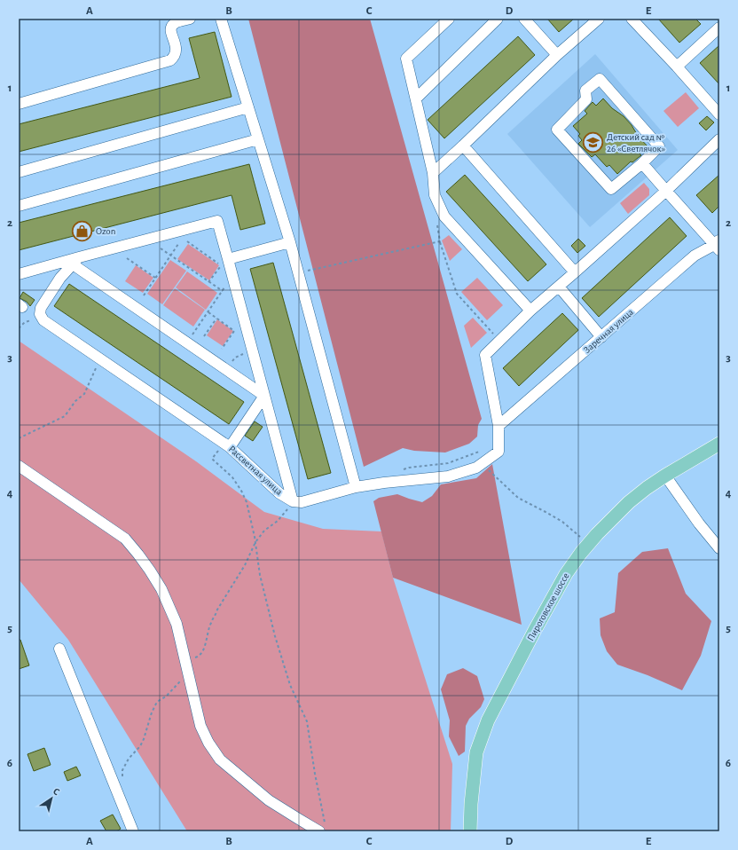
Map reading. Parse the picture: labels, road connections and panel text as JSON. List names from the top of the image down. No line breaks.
{"streets":{"main road":["Пироговское шоссе"],"street":["Заречная улица","Рассветная улица"]},"crossings":[["Заречная улица","Рассветная улица"]],"places":{"school or university":["Детский сад № 26 «Светлячок»"],"shop":["Ozon"]},"north":"top right","grid":{"columns":["A","B","C","D","E"],"rows":["1","2","3","4","5","6"]}}
